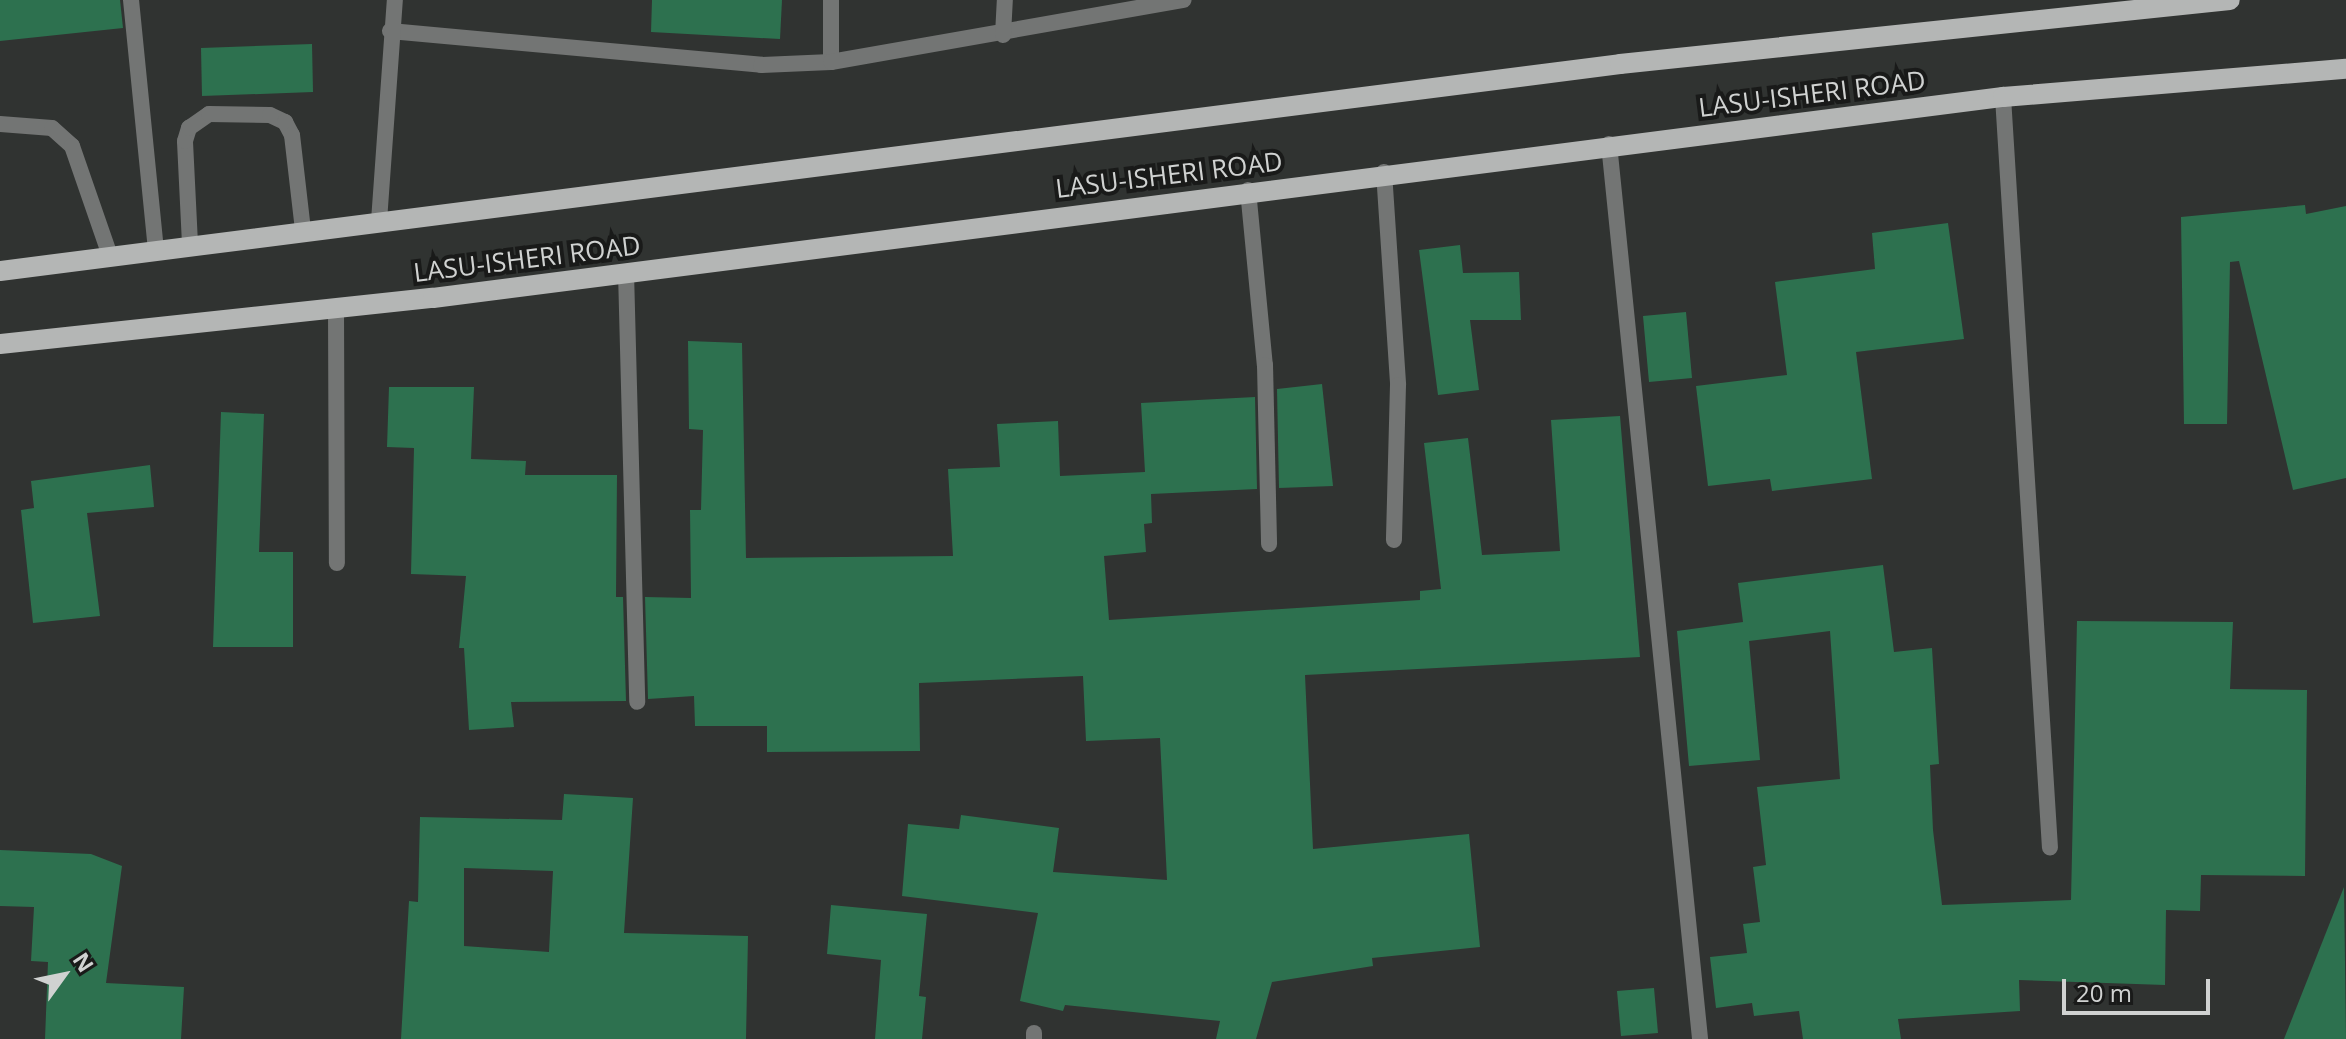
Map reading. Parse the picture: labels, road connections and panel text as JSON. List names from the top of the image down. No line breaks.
{"streets":{"main road":["LASU-ISHERI ROAD"]},"scale_bar":"20 m","north":"top right"}
